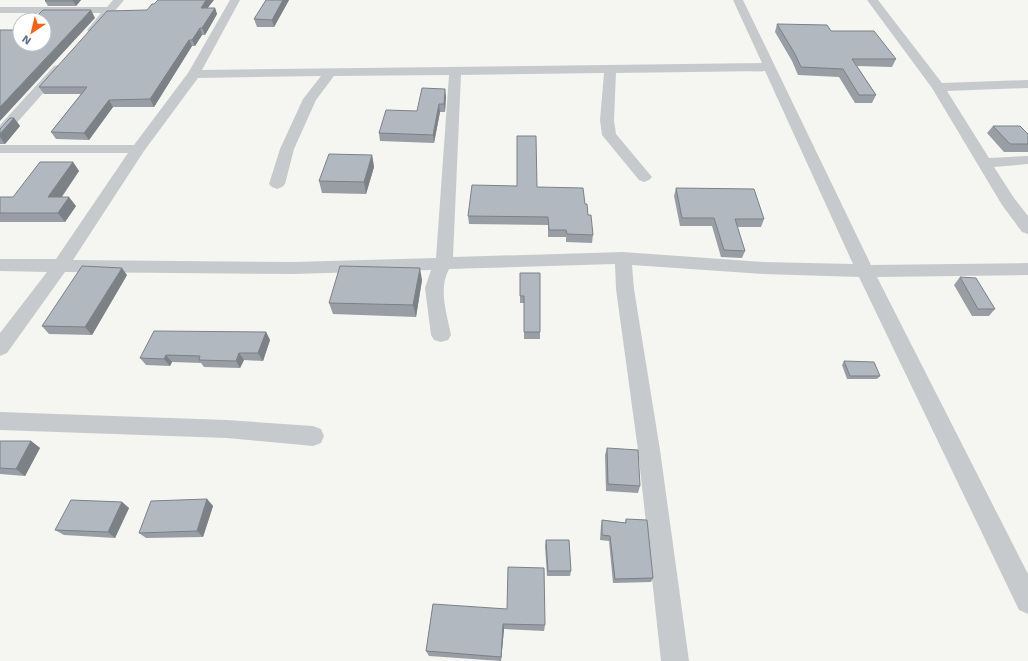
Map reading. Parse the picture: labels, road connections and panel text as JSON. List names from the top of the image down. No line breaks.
{"north":"bottom left"}
